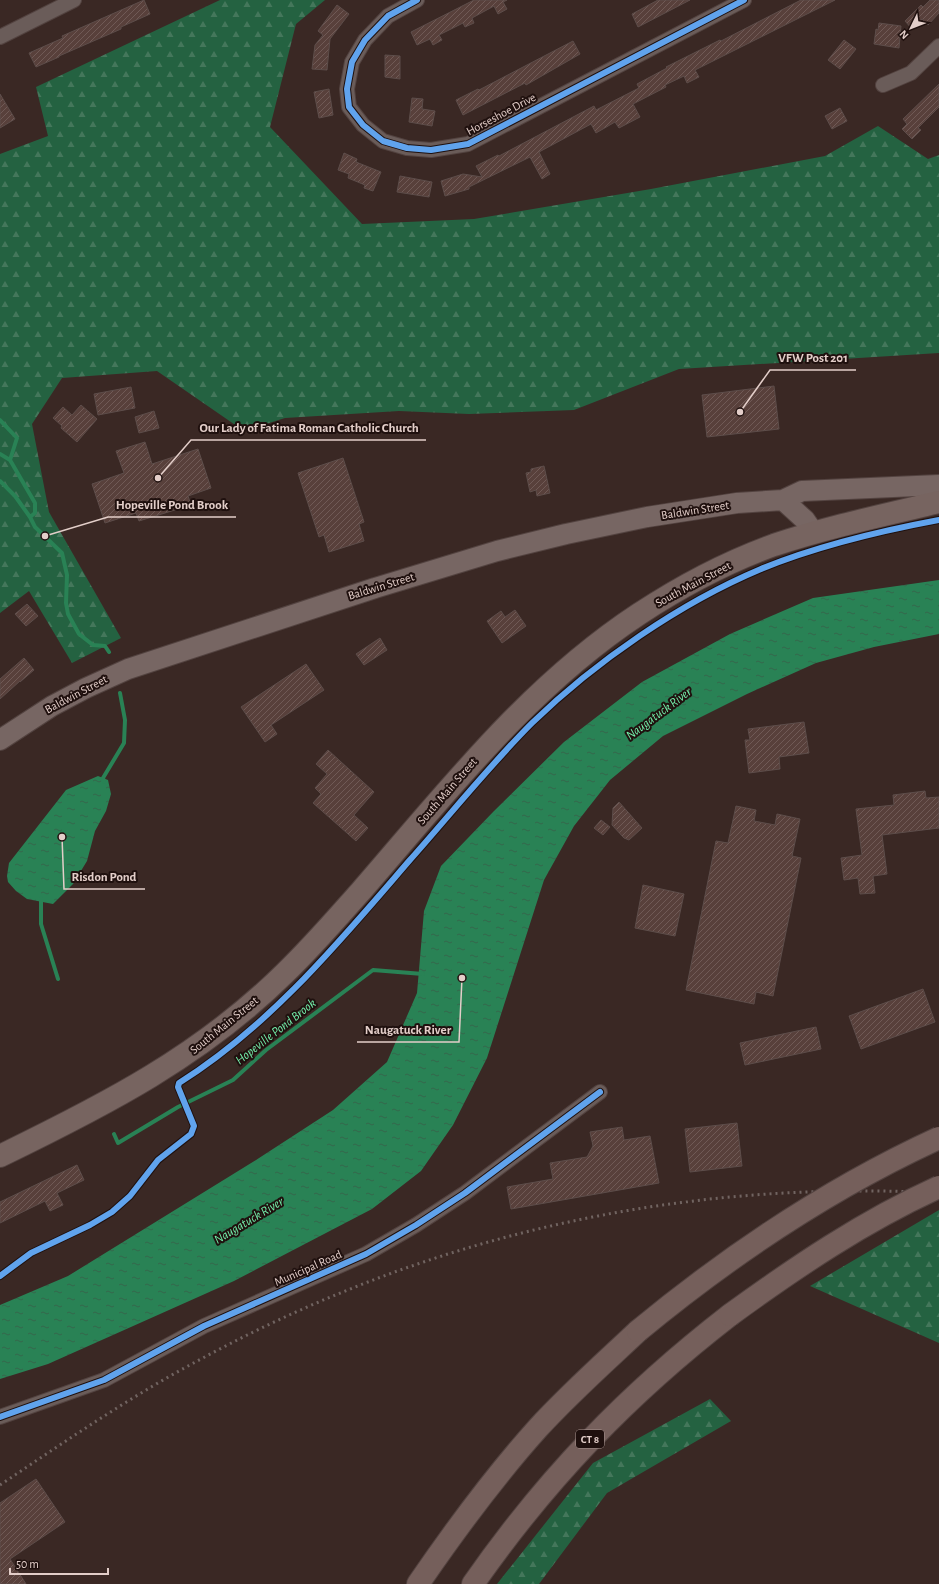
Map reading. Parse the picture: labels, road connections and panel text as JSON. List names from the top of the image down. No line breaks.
{"streets":{"highway":["CT 8"],"main road":["Baldwin Street","South Main Street"],"street":["Horseshoe Drive","Municipal Road"]},"water":["Naugatuck River","Hopeville Pond Brook"],"places":["VFW Post 201","Our Lady of Fatima Roman Catholic Church","Hopeville Pond Brook","Risdon Pond","Naugatuck River"],"scale_bar":"50 m","north":"bottom left"}
